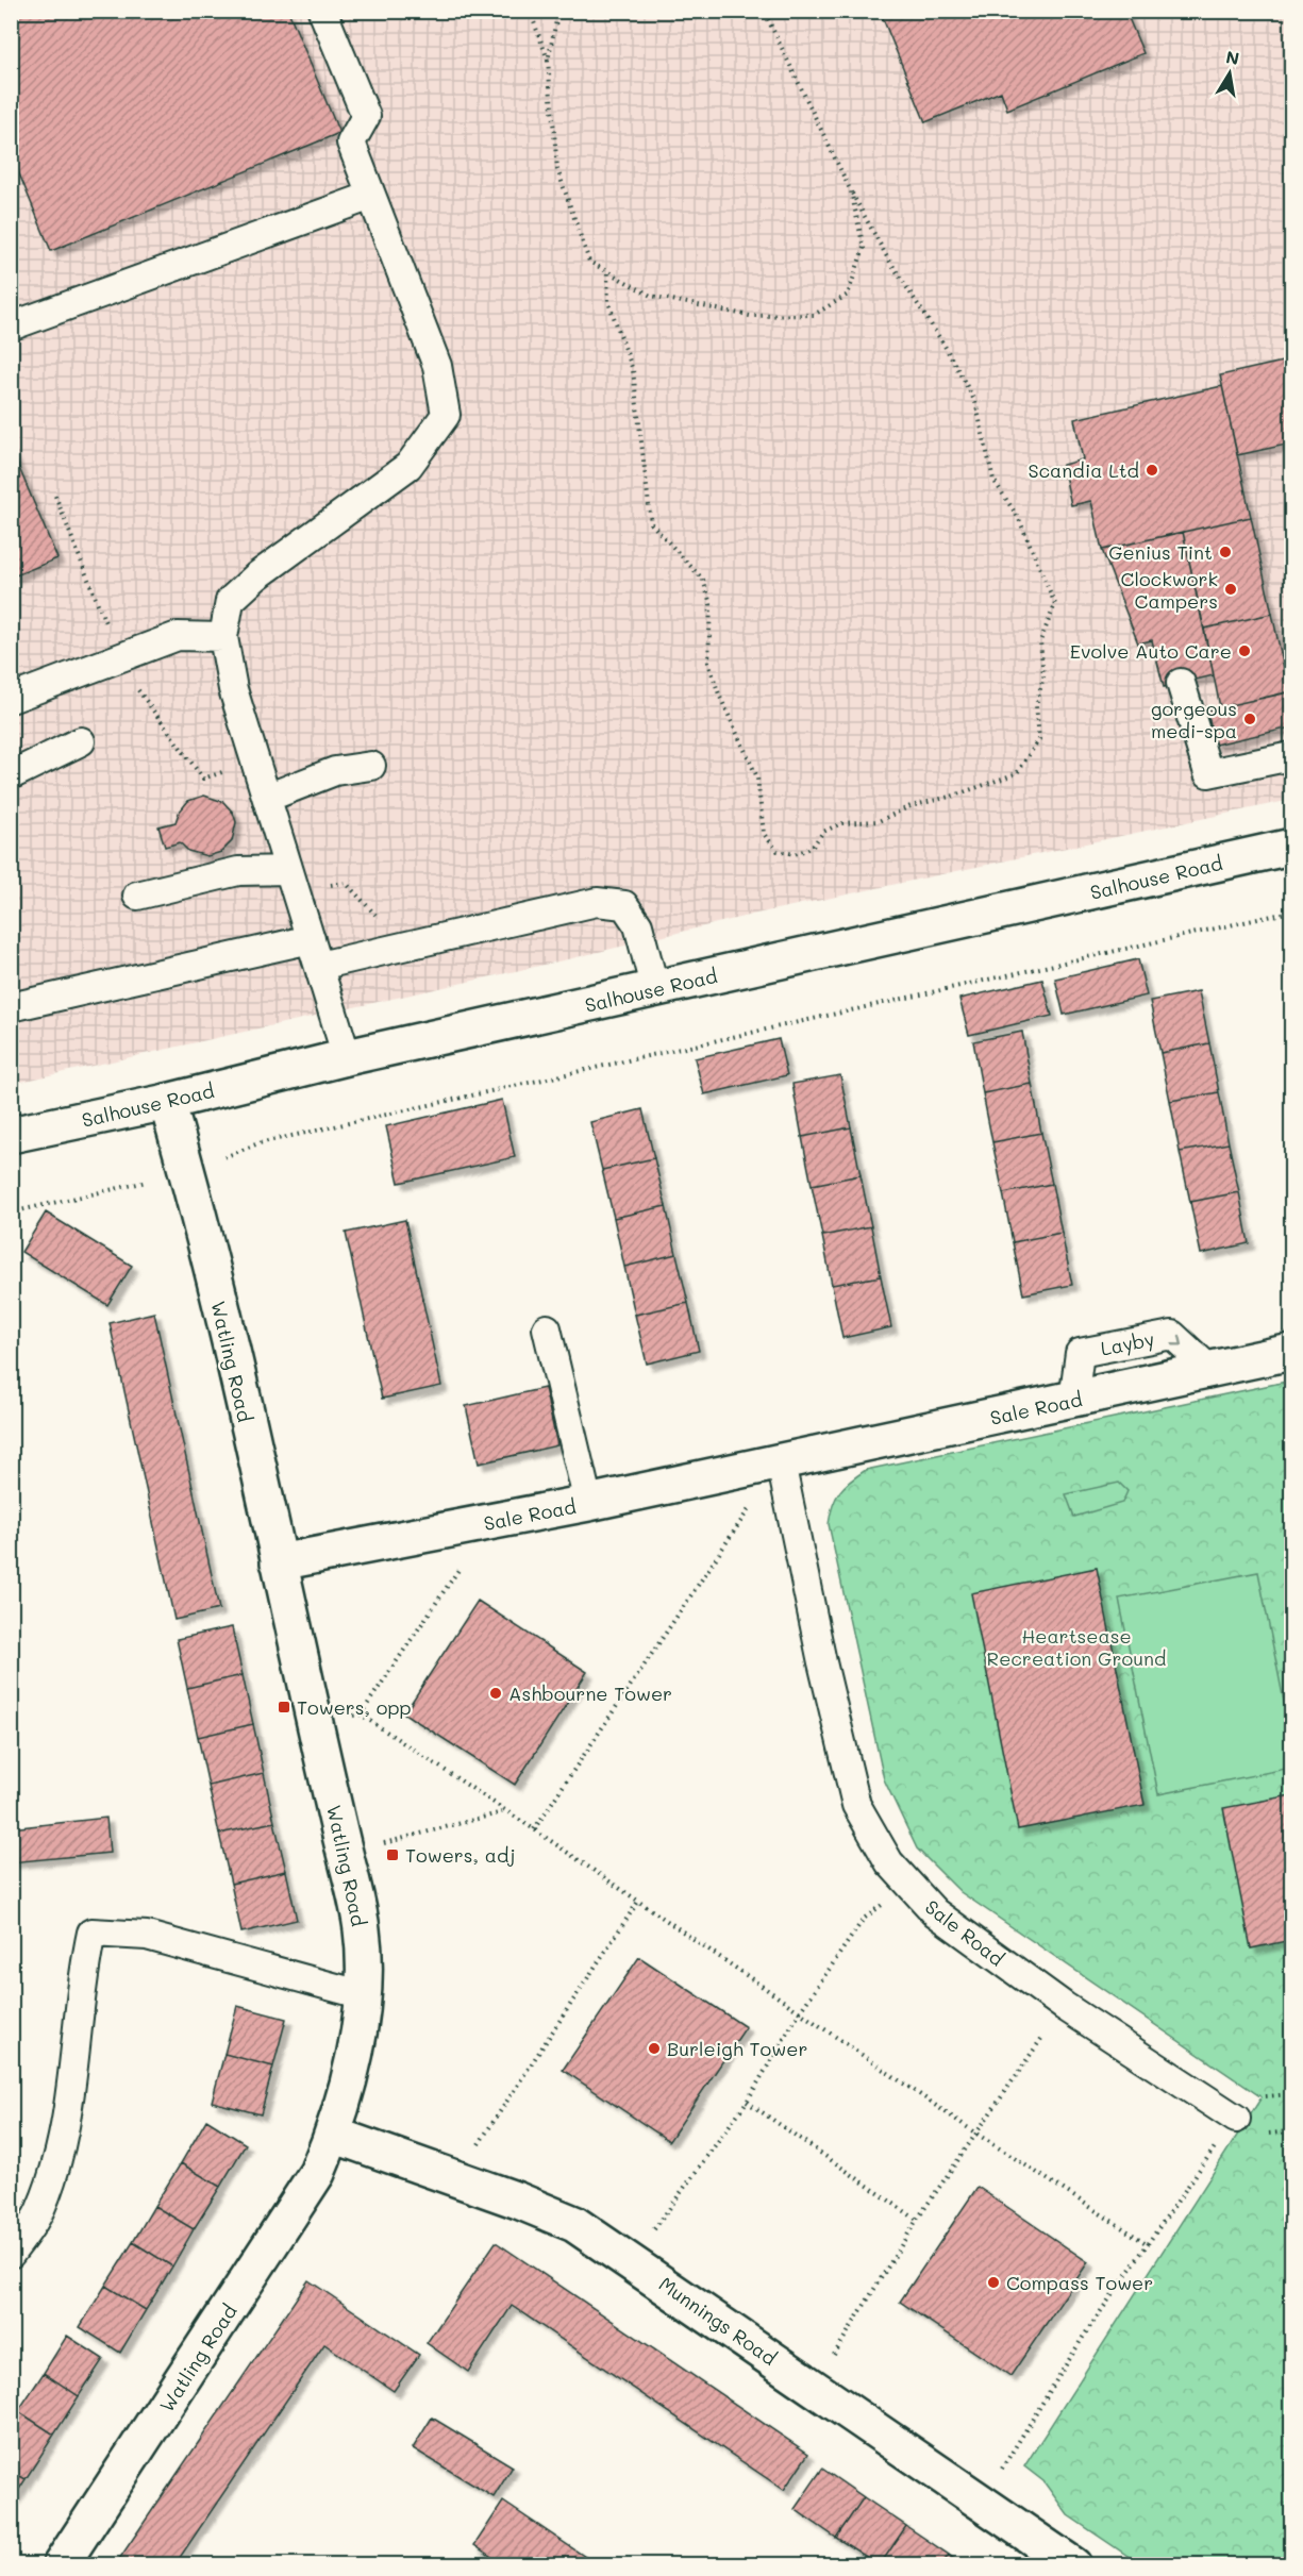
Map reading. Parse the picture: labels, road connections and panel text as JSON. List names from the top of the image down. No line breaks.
{"streets":{"street":["Salhouse Road","Watling Road","Sale Road","Munnings Road"]},"crossings":[["Salhouse Road","Watling Road"],["Watling Road","Sale Road"],["Watling Road","Munnings Road"]],"parks":["Heartsease Recreation Ground"],"places":{"other":["Scandia Ltd","Genius Tint","Clockwork Campers","Evolve Auto Care","gorgeous medi-spa","Ashbourne Tower","Burleigh Tower","Compass Tower"],"transit":["Towers, opp","Towers, adj"]},"north":"top"}
